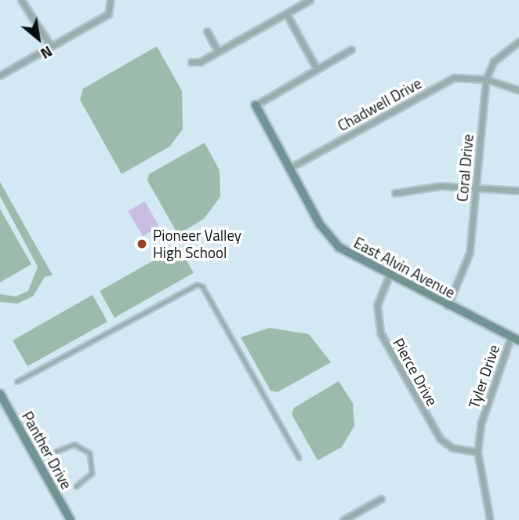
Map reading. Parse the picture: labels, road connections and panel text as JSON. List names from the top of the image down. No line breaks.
{"streets":{"street":["Chadwell Drive","Coral Drive","East Alvin Avenue","Pierce Drive","Tyler Drive","Panther Drive"]},"crossings":[["Chadwell Drive","Coral Drive"],["Chadwell Drive","East Alvin Avenue"],["Coral Drive","East Alvin Avenue"],["East Alvin Avenue","Pierce Drive"],["East Alvin Avenue","Tyler Drive"],["Pierce Drive","Tyler Drive"]],"places":["Pioneer Valley High School"],"north":"bottom right"}
